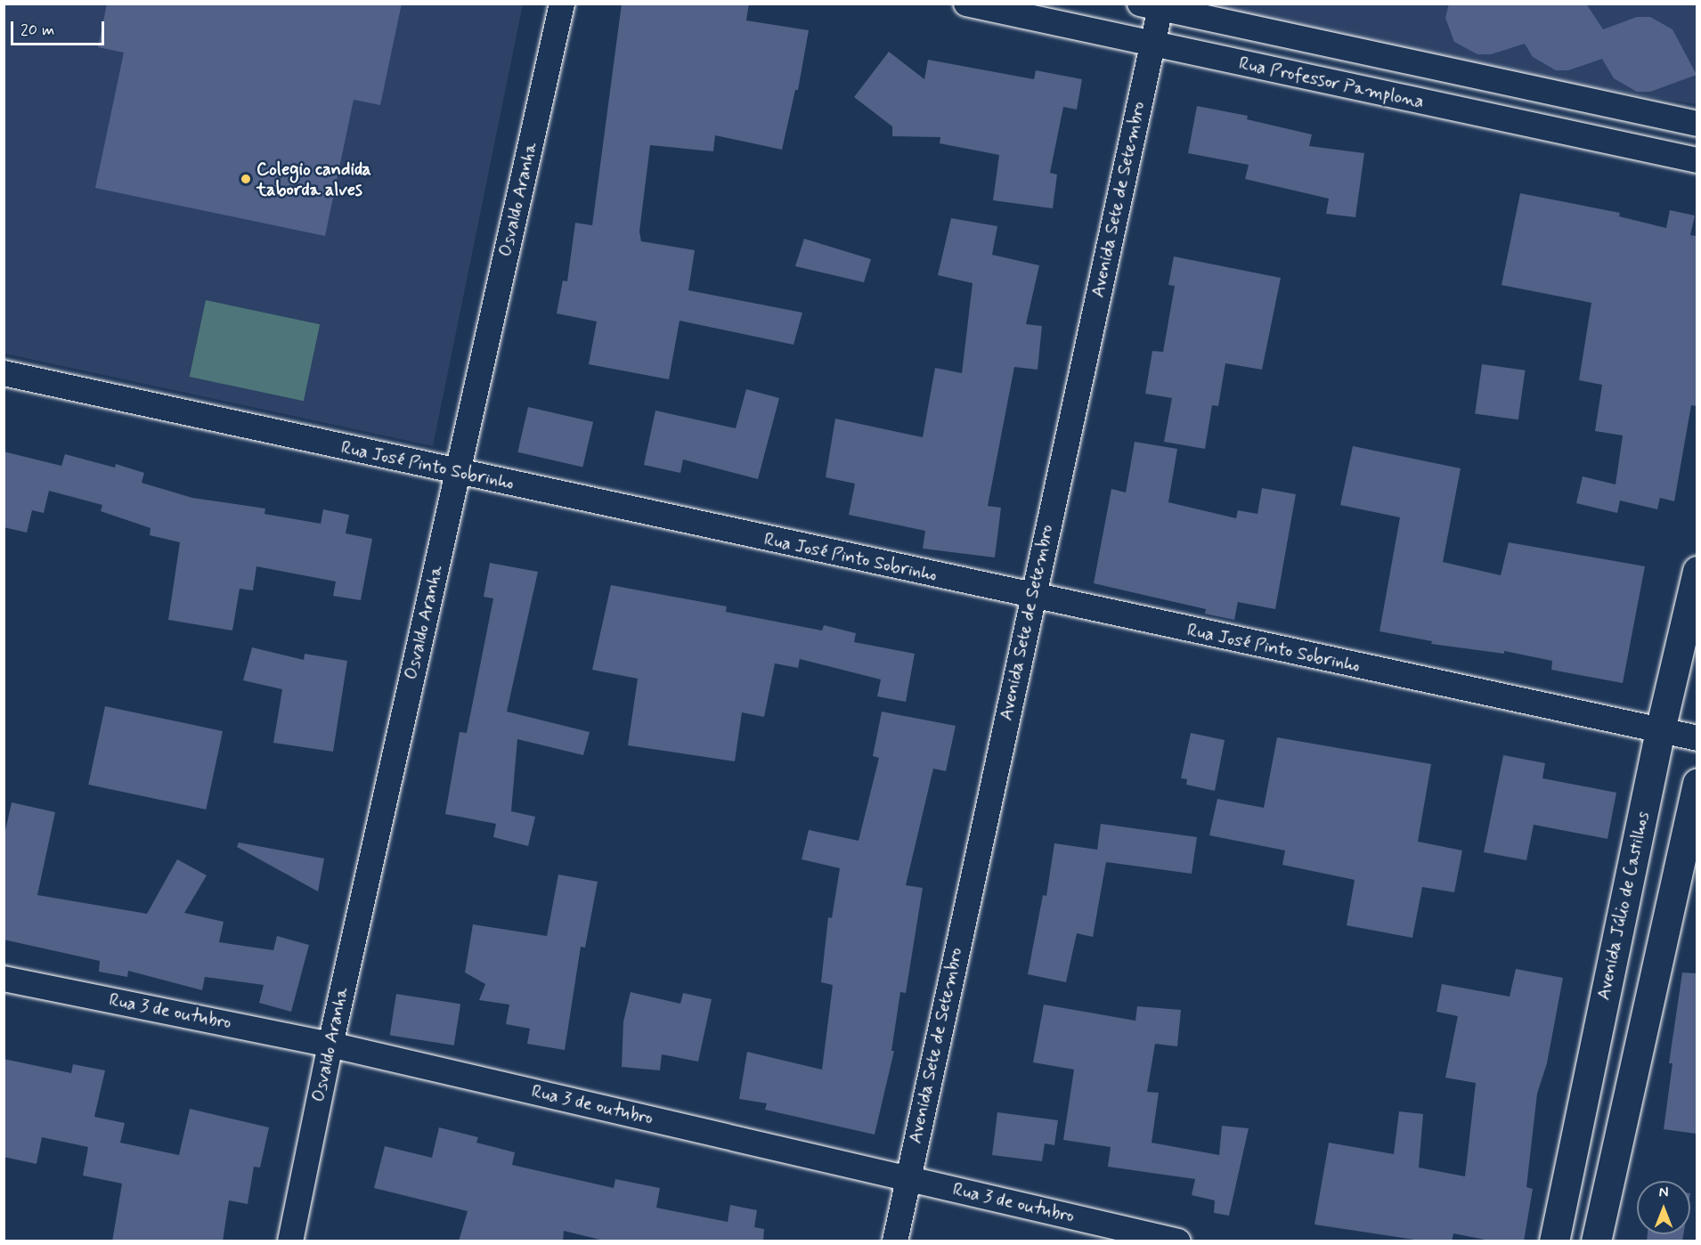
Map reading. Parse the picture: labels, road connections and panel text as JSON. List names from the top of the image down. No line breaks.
{"streets":{"street":["Rua Professor Pamplona","Osvaldo Aranha","Avenida Sete de Setembro","Rua José Pinto Sobrinho","Avenida Júlio de Castilhos","Rua 3 de outubro"]},"crossings":[["Rua Professor Pamplona","Avenida Sete de Setembro"],["Osvaldo Aranha","Rua José Pinto Sobrinho"],["Osvaldo Aranha","Rua 3 de outubro"],["Avenida Sete de Setembro","Rua José Pinto Sobrinho"],["Avenida Sete de Setembro","Rua 3 de outubro"],["Rua José Pinto Sobrinho","Avenida Júlio de Castilhos"]],"places":["Colegio candida taborda alves"],"scale_bar":"20 m","north":"top"}
